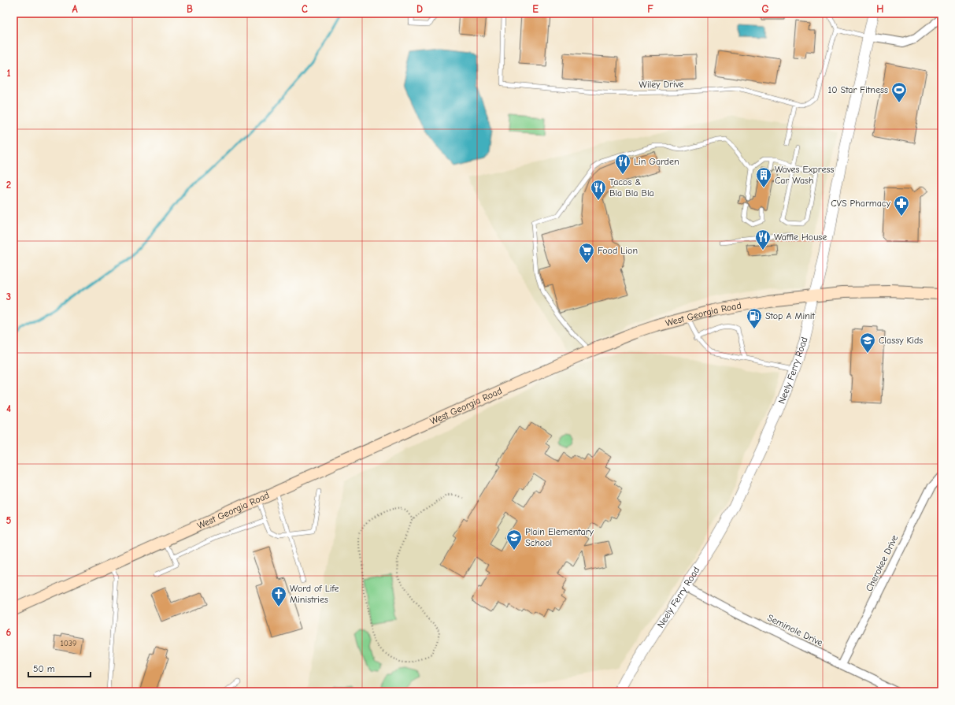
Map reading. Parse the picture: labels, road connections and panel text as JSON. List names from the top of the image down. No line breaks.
{"streets":{"main road":["West Georgia Road"],"street":["Neely Ferry Road","Cherokee Drive","Seminole Drive"],"lane":["Wiley Drive"]},"crossings":[["West Georgia Road","Neely Ferry Road"],["Neely Ferry Road","Seminole Drive"],["Cherokee Drive","Seminole Drive"]],"places":{"sports":["10 Star Fitness"],"restaurant":["Lin Garden","Tacos & Bla Bla Bla","Waffle House"],"building":["Waves Express Car Wash"],"pharmacy":["CVS Pharmacy"],"supermarket":["Food Lion"],"fuel station":["Stop A Minit"],"school or university":["Classy Kids","Plain Elementary School"],"church":["Word of Life Ministries"]},"house_numbers":["1039"],"scale_bar":"50 m","grid":{"columns":["A","B","C","D","E","F","G","H"],"rows":["1","2","3","4","5","6"]}}
